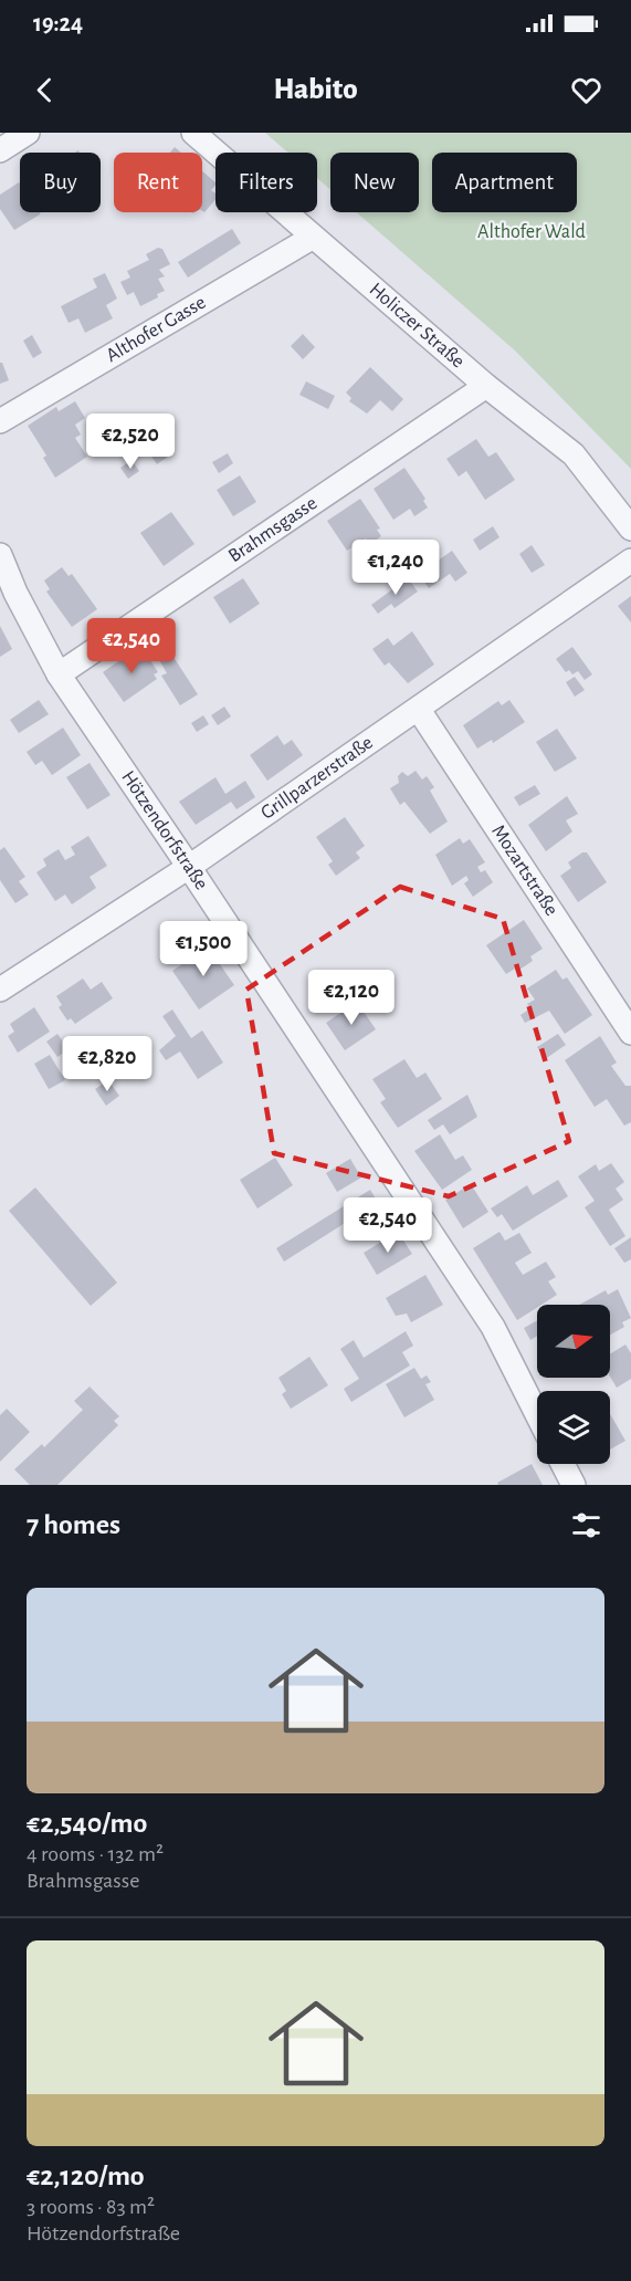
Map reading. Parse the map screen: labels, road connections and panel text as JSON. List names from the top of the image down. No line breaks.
{"streets":{"street":["Holiczer Straße","Althofer Gasse","Brahmsgasse","Grillparzerstraße","Hötzendorfstraße","Mozartstraße"]},"crossings":[["Holiczer Straße","Althofer Gasse"],["Holiczer Straße","Brahmsgasse"],["Brahmsgasse","Hötzendorfstraße"],["Grillparzerstraße","Hötzendorfstraße"],["Grillparzerstraße","Mozartstraße"]],"parks":["Althofer Wald"],"north":"right","page":{"status":"19:24","header":"Habito","chip":["Buy","Rent","Filters","New","Apartment"],"price":["€2,520","€1,240","€2,540","€1,500","€2,120","€2,820","€2,540"],"heading":"7 homes","list":[{"name":"€2,540/mo","note":"4 rooms · 132 m² · Brahmsgasse"},{"name":"€2,120/mo","note":"3 rooms · 83 m² · Hötzendorfstraße"}]}}
